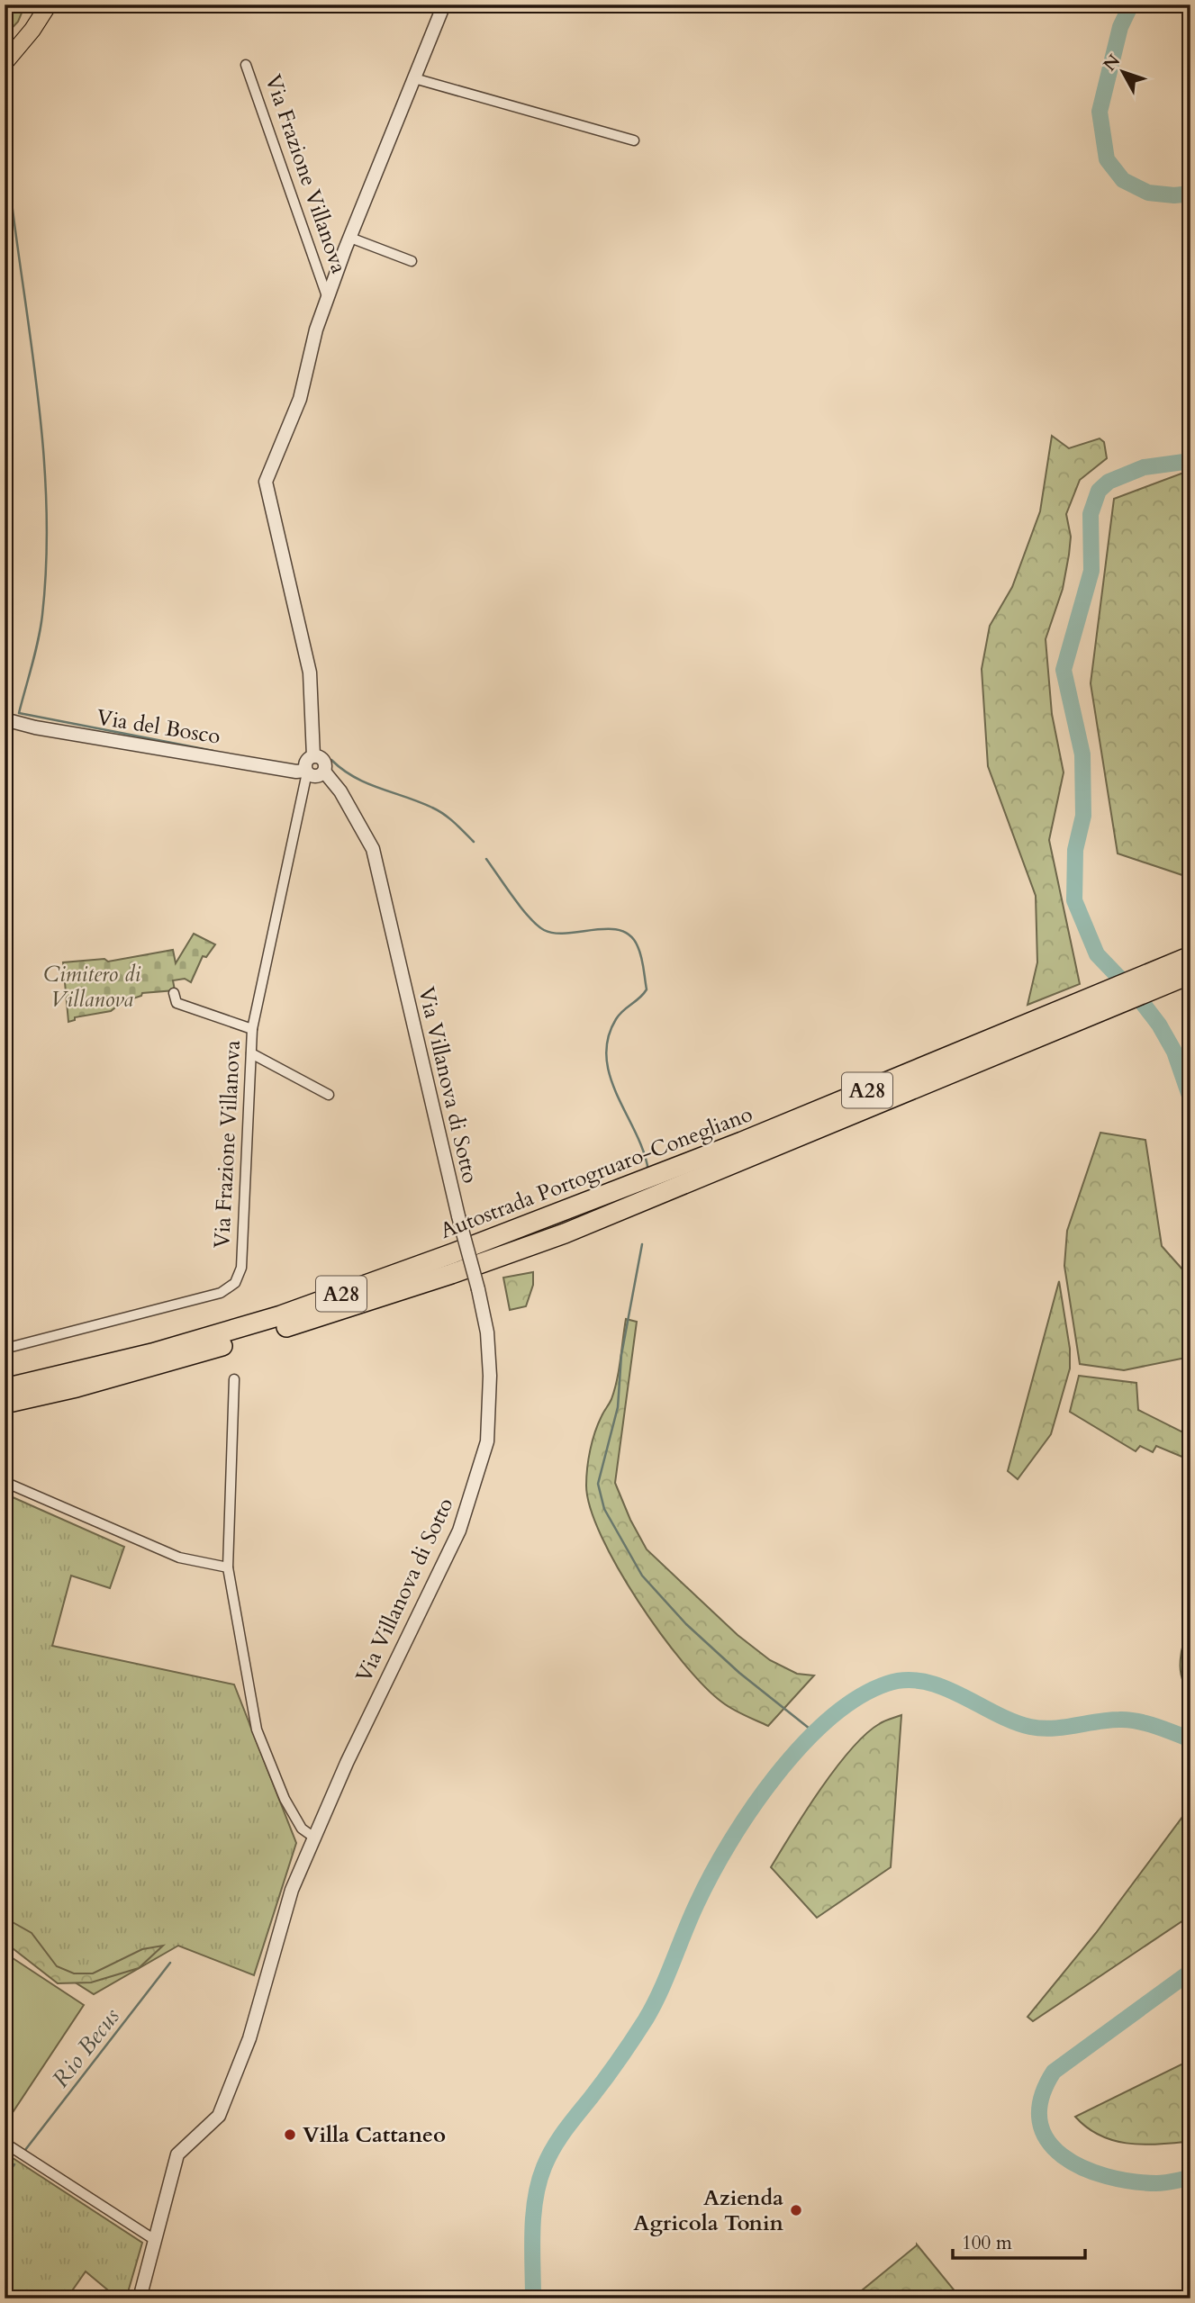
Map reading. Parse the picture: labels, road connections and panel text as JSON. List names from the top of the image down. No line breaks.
{"streets":{"highway":["A28","Autostrada Portogruaro-Conegliano"],"street":["Via Frazione Villanova","Via del Bosco","Via Villanova di Sotto"]},"crossings":[["Via Frazione Villanova","Via del Bosco"],["Via Frazione Villanova","Via Villanova di Sotto"],["Via del Bosco","Via Villanova di Sotto"]],"water":["Rio Becus"],"parks":["Cimitero di Villanova"],"places":["Villa Cattaneo","Azienda Agricola Tonin"],"scale_bar":"100 m","north":"top left"}
